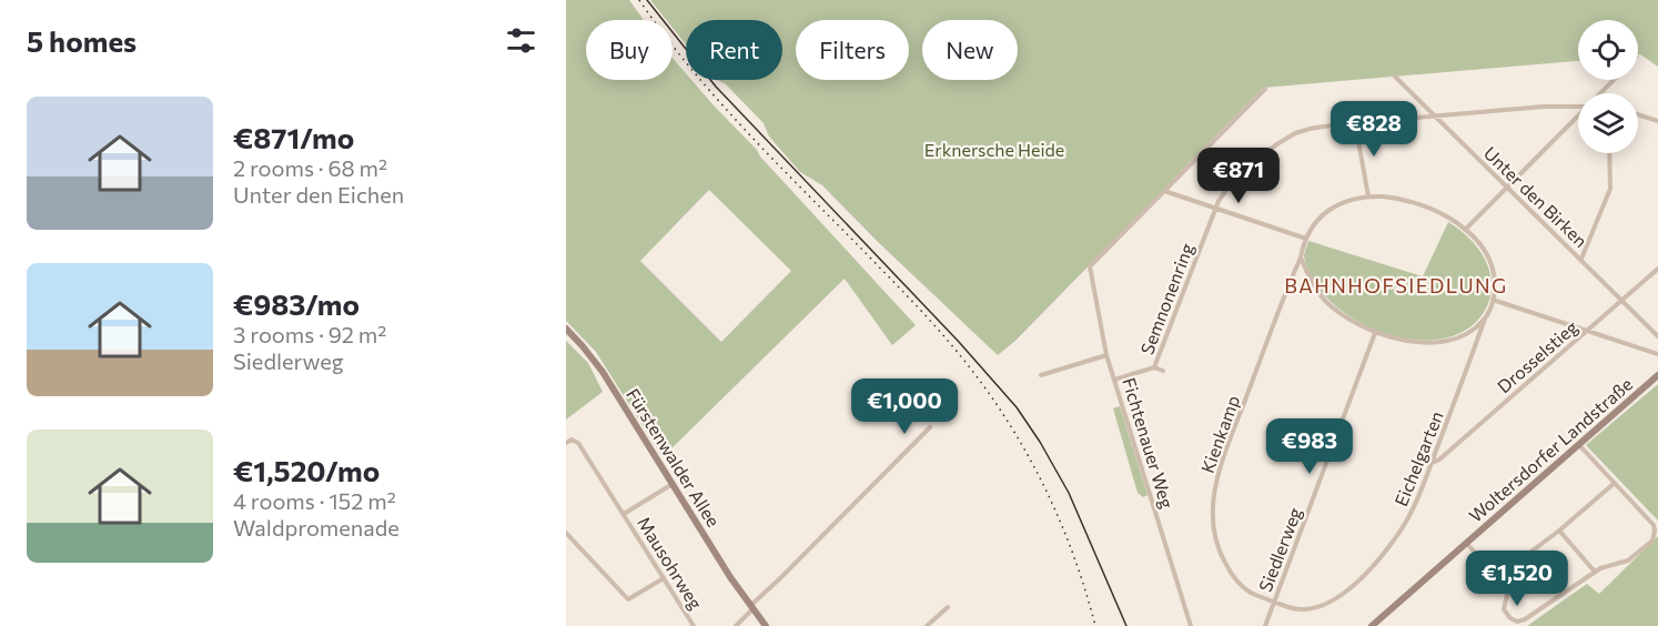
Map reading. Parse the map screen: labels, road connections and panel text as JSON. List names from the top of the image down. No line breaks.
{"streets":{"main road":["Woltersdorfer Landstraße","Fürstenwalder Allee"],"street":["Unter den Birken","Semnonenring","Drosselstieg","Kienkamp","Fichtenauer Weg","Eichelgarten","Siedlerweg","Mausohrweg"]},"crossings":[["Unter den Birken","Semnonenring"],["Unter den Birken","Drosselstieg"],["Semnonenring","Fichtenauer Weg"],["Drosselstieg","Eichelgarten"],["Kienkamp","Eichelgarten"],["Kienkamp","Siedlerweg"],["Fürstenwalder Allee","Mausohrweg"],["Eichelgarten","Siedlerweg"]],"districts":["BAHNHOFSIEDLUNG"],"parks":["Erknersche Heide"],"page":{"heading":"5 homes","chip":["Buy","Rent","Filters","New"],"list":[{"name":"€871/mo","note":"2 rooms · 68 m² · Unter den Eichen"},{"name":"€983/mo","note":"3 rooms · 92 m² · Siedlerweg"},{"name":"€1,520/mo","note":"4 rooms · 152 m² · Waldpromenade"}],"price":["€828","€871","€1,000","€983","€1,520"]}}
